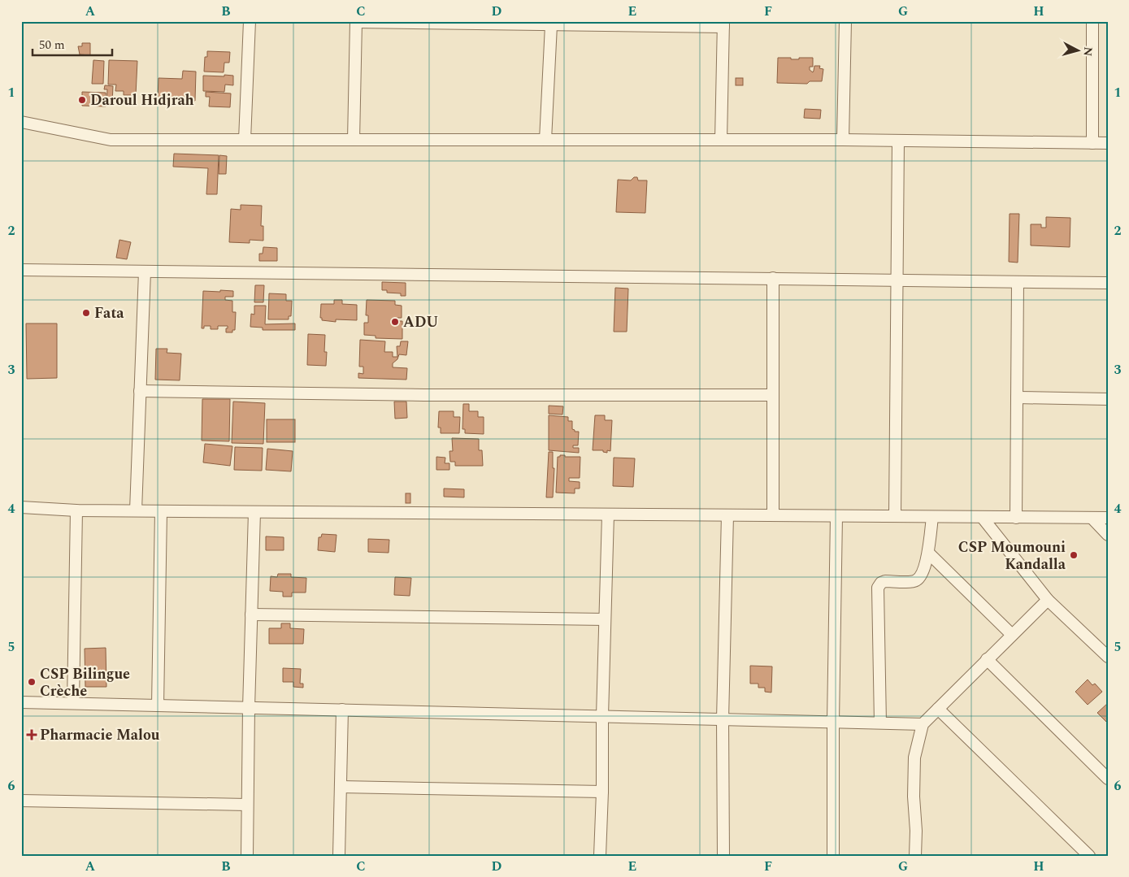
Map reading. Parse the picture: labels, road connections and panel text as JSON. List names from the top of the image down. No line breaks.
{"places":{"other":["Daroul Hidjrah","Fata","ADU","CSP Moumouni Kandalla","CSP Bilingue Crèche"],"health":["Pharmacie Malou"]},"scale_bar":"50 m","north":"right","grid":{"columns":["A","B","C","D","E","F","G","H"],"rows":["1","2","3","4","5","6"]}}
